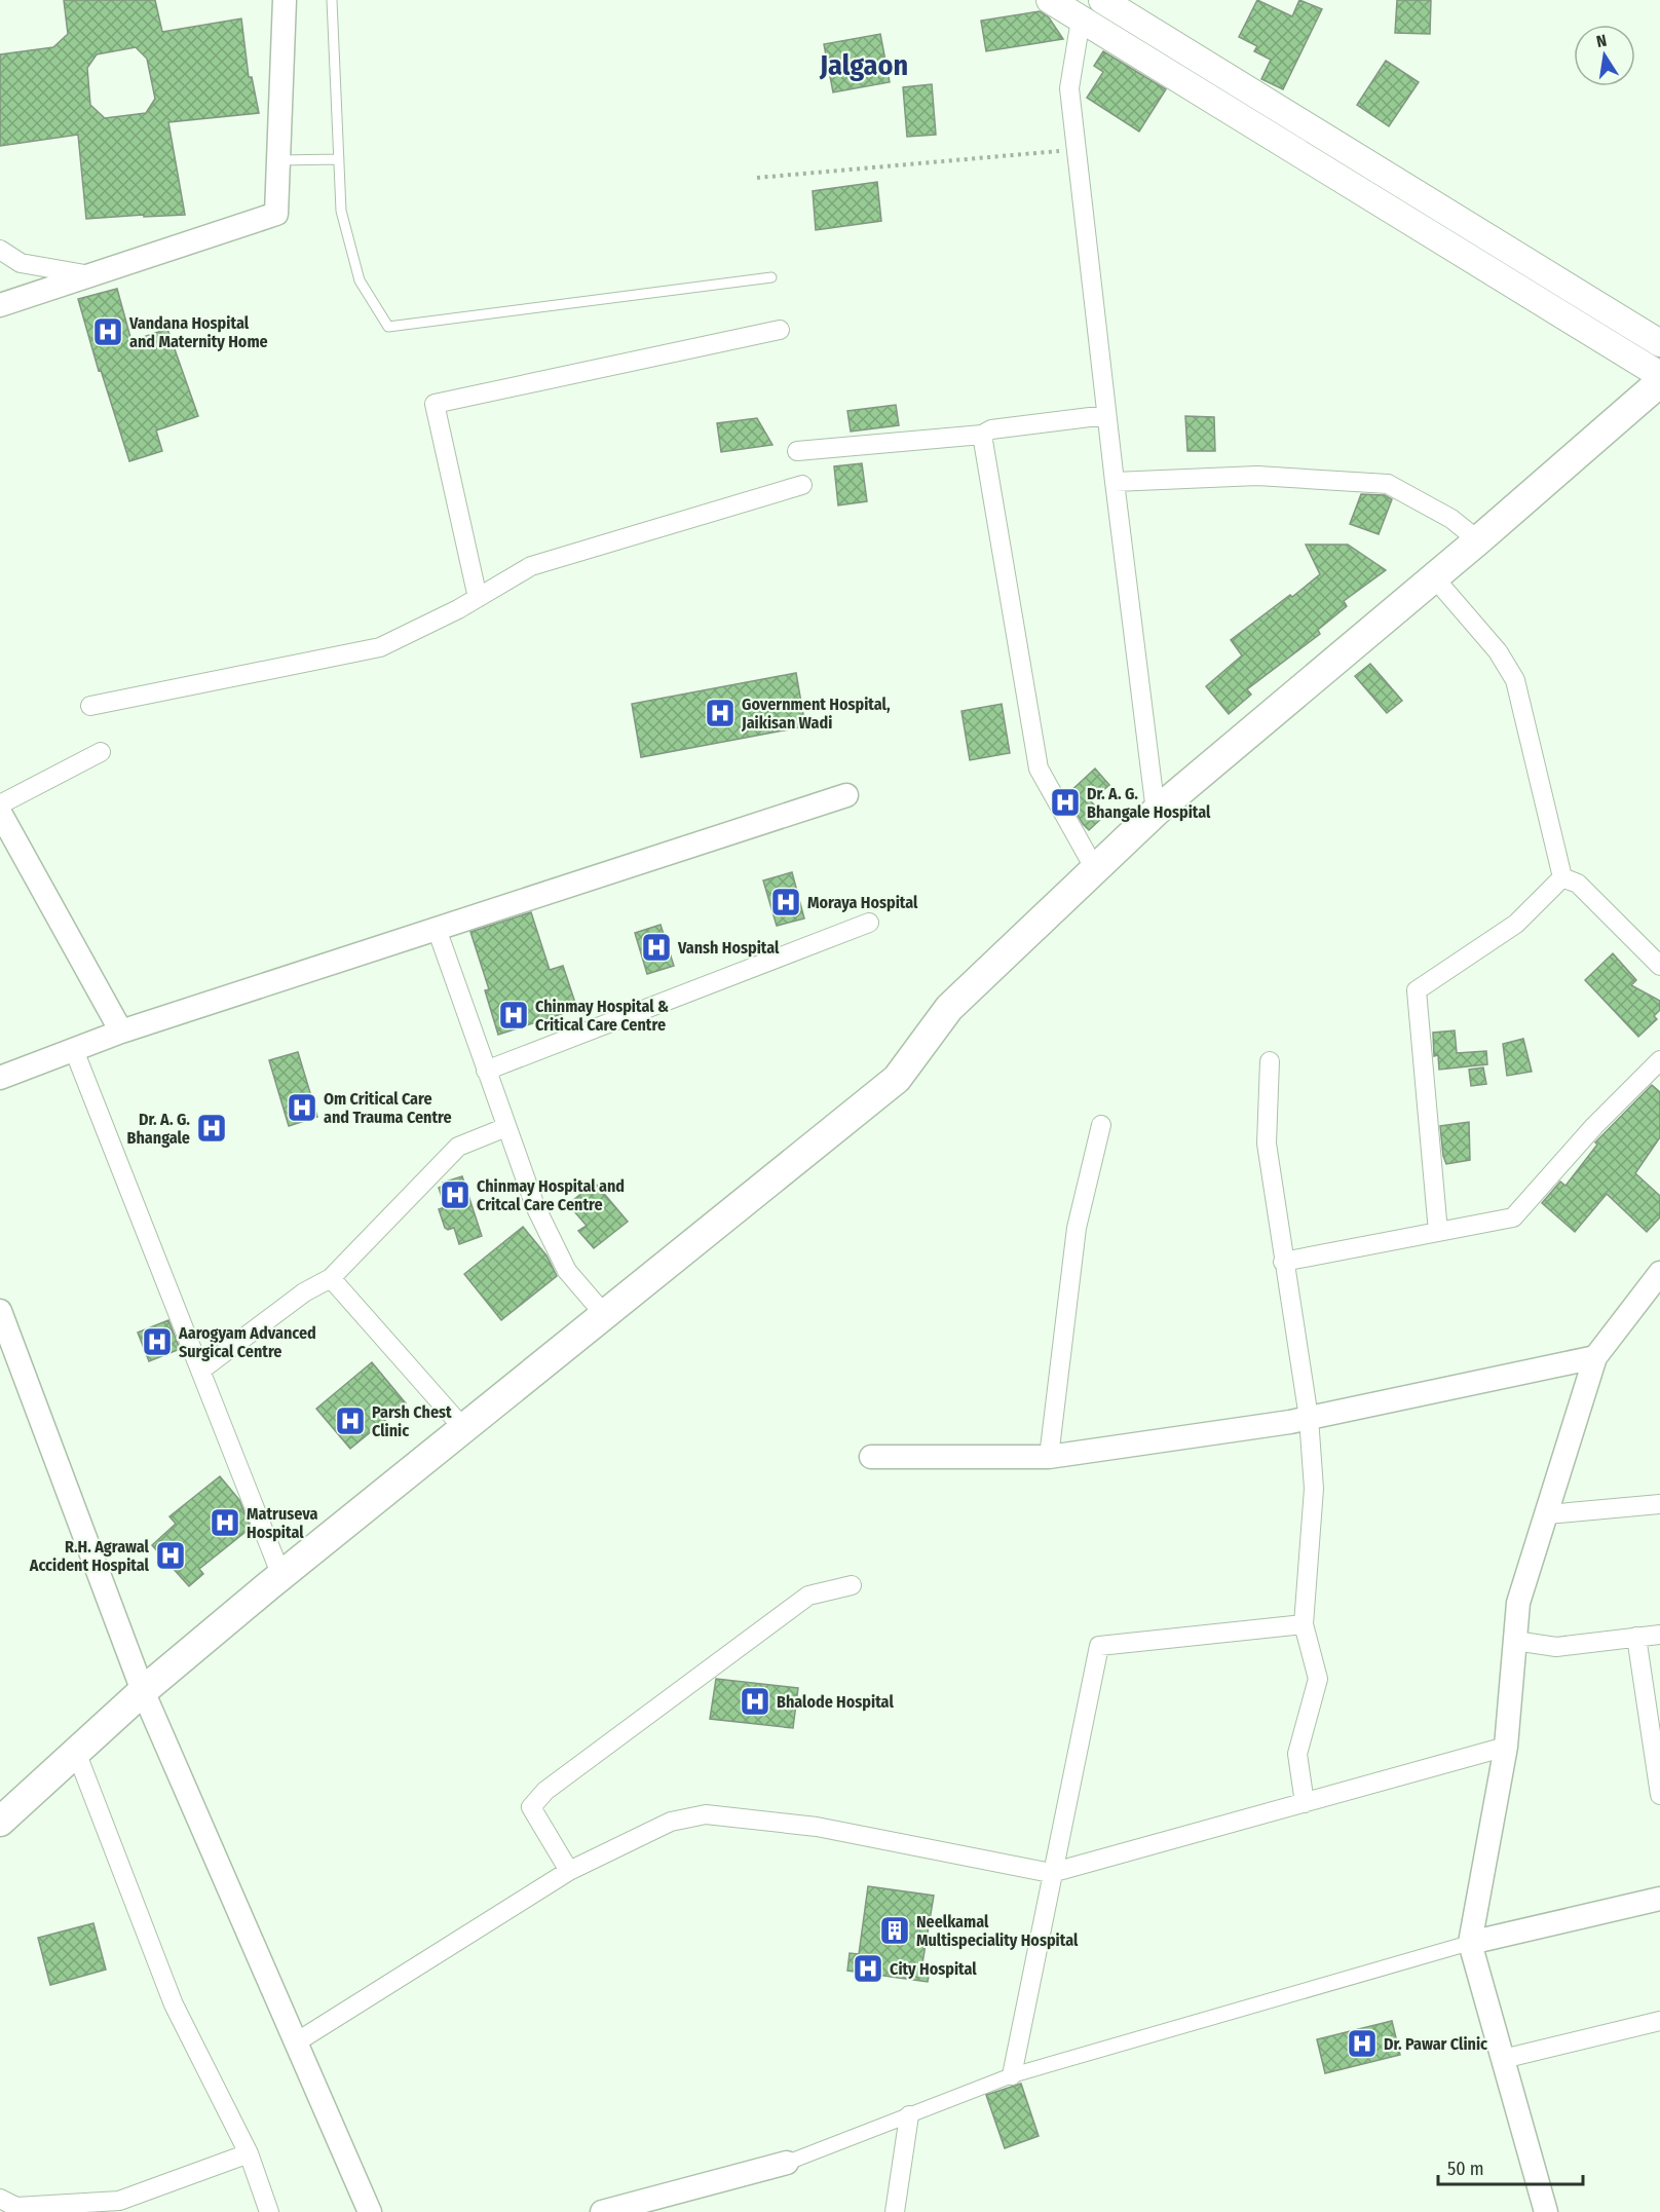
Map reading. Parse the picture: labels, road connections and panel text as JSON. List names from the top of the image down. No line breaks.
{"districts":["Jalgaon"],"places":{"hospital":["Vandana Hospital and Maternity Home","Government Hospital, Jaikisan Wadi","Dr. A. G. Bhangale Hospital","Moraya Hospital","Vansh Hospital","Chinmay Hospital & Critical Care Centre","Om Critical Care and Trauma Centre","Dr. A. G. Bhangale","Chinmay Hospital and Critcal Care Centre","Aarogyam Advanced Surgical Centre","Parsh Chest Clinic","Matruseva Hospital","R.H. Agrawal Accident Hospital","Bhalode Hospital","City Hospital","Dr. Pawar Clinic"],"building":["Neelkamal Multispeciality Hospital"]},"scale_bar":"50 m","north":"top"}
